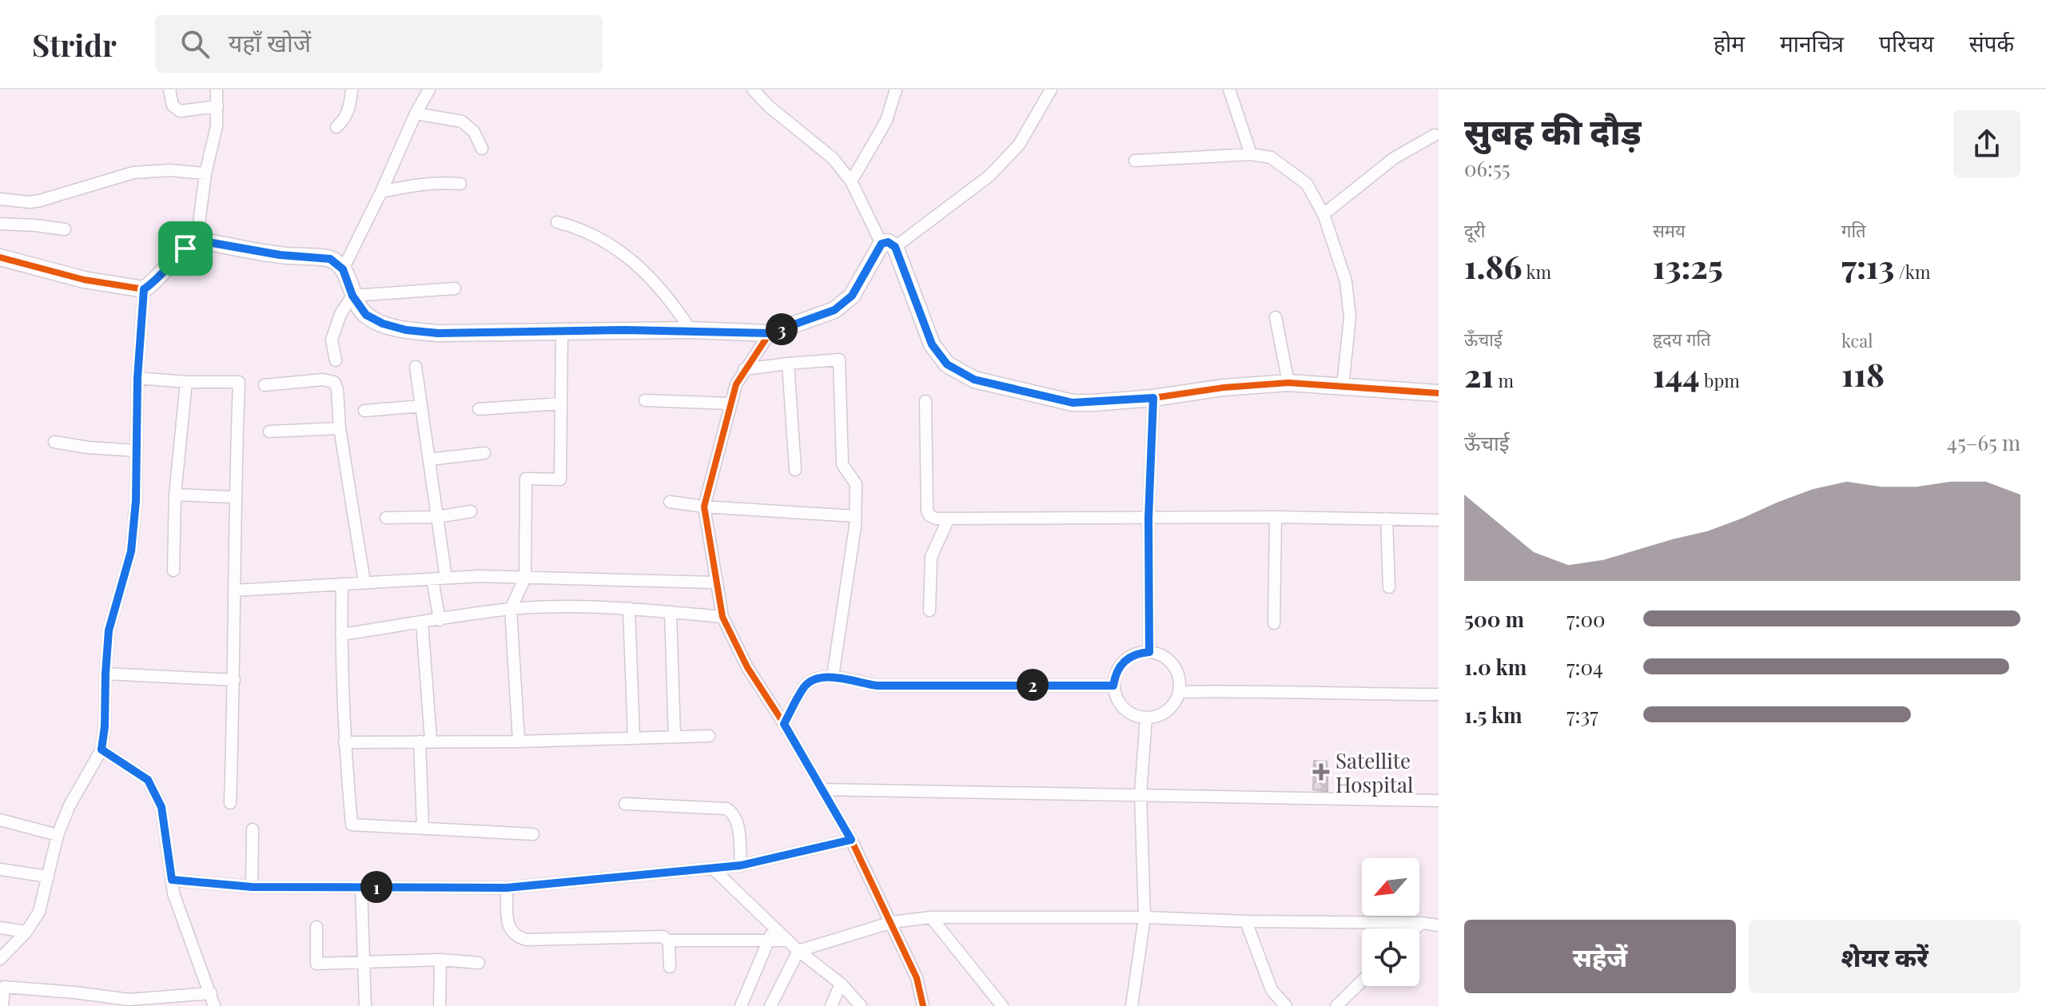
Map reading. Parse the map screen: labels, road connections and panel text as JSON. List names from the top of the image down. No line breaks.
{"places":{"health":["Satellite Hospital"]},"north":"bottom left","page":{"header":"Stridr","search":"यहाँ खोजें","nav":["होम","मानचित्र","परिचय","संपर्क"],"heading":["सुबह की दौड़","06:55"],"stats":[["दूरी","1.86 km"],["समय","13:25"],["गति","7:13 /km"],["ऊँचाई","21 m"],["हृदय गति","144 bpm"],["kcal","118"]],"pins":["3","2","1"],"chart":["ऊँचाई","45–65 m"],"list":[{"name":"500 m","note":"7:00"},{"name":"1.0 km","note":"7:04"},{"name":"1.5 km","note":"7:37"}],"buttons":["सहेजें","शेयर करें"]}}
